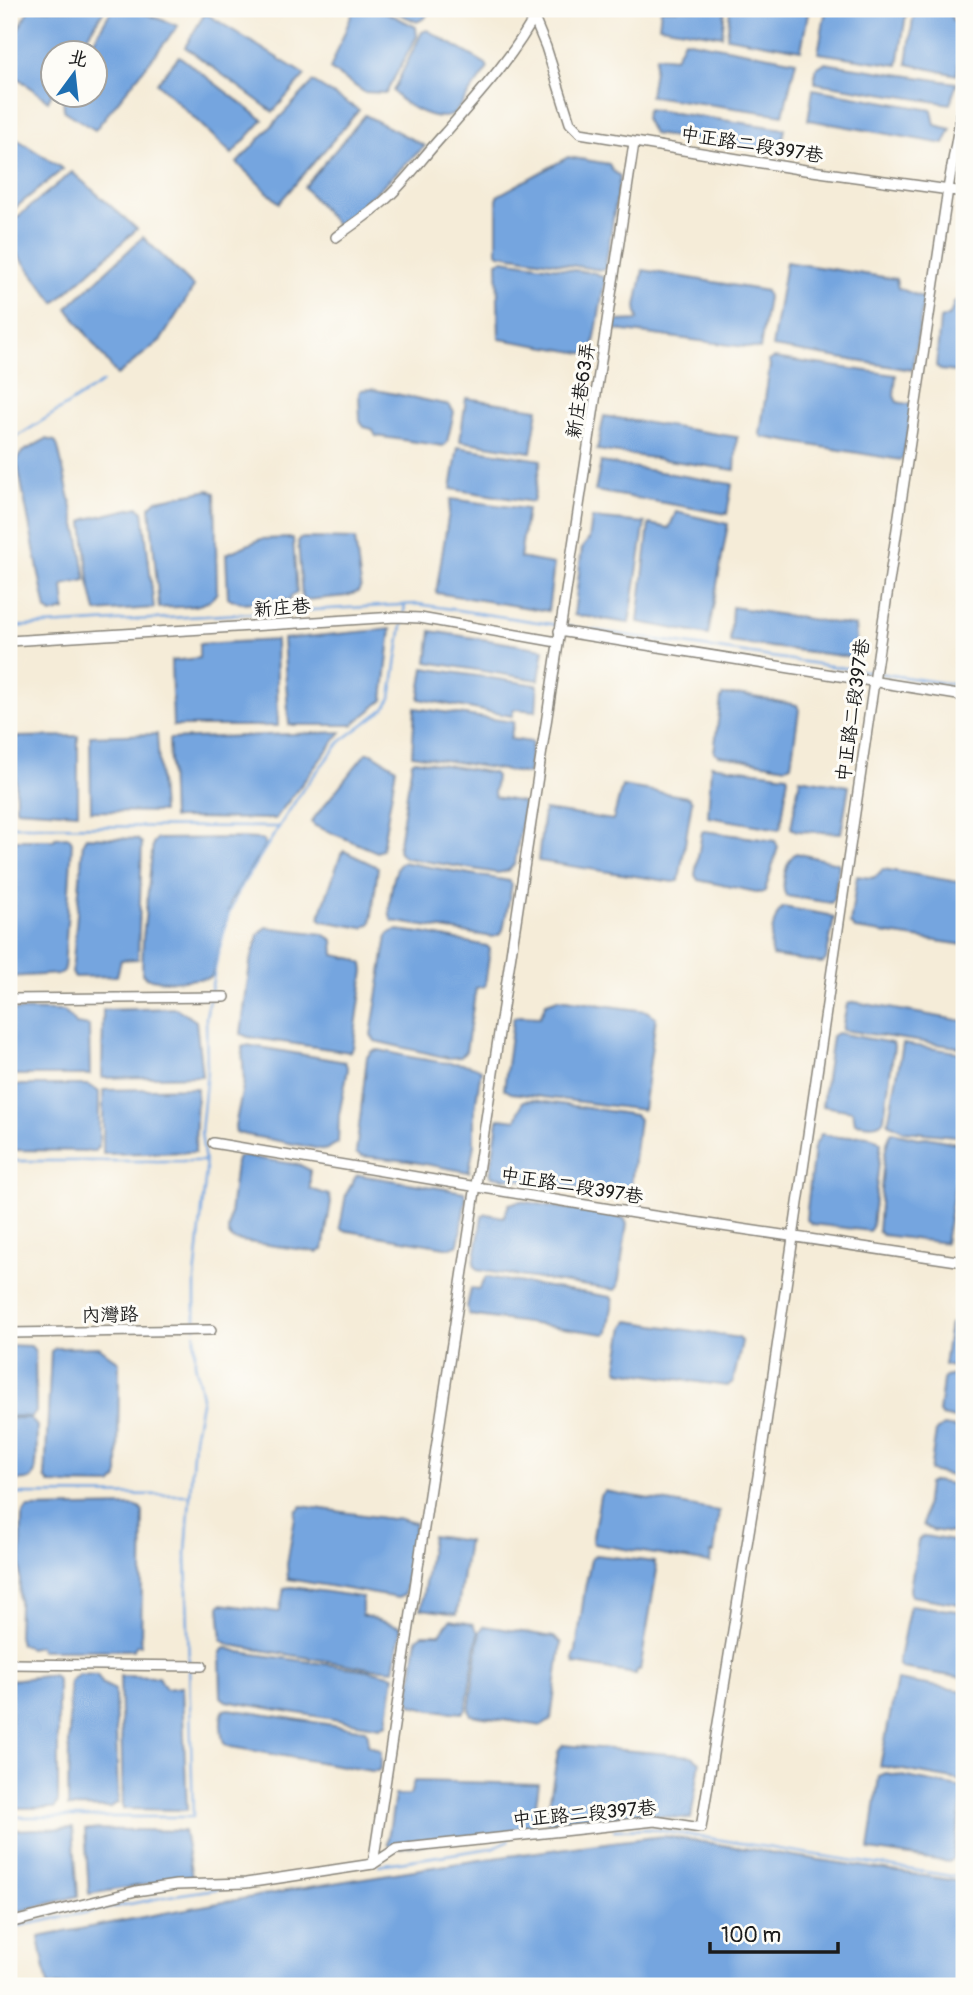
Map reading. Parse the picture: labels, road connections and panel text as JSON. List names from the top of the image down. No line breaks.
{"streets":{"street":["中正路二段397巷","新庄巷63弄","新庄巷","內灣路"]},"crossings":[["中正路二段397巷","新庄巷63弄"],["中正路二段397巷","新庄巷"],["新庄巷63弄","新庄巷"]],"scale_bar":"100 m","north":"top"}
